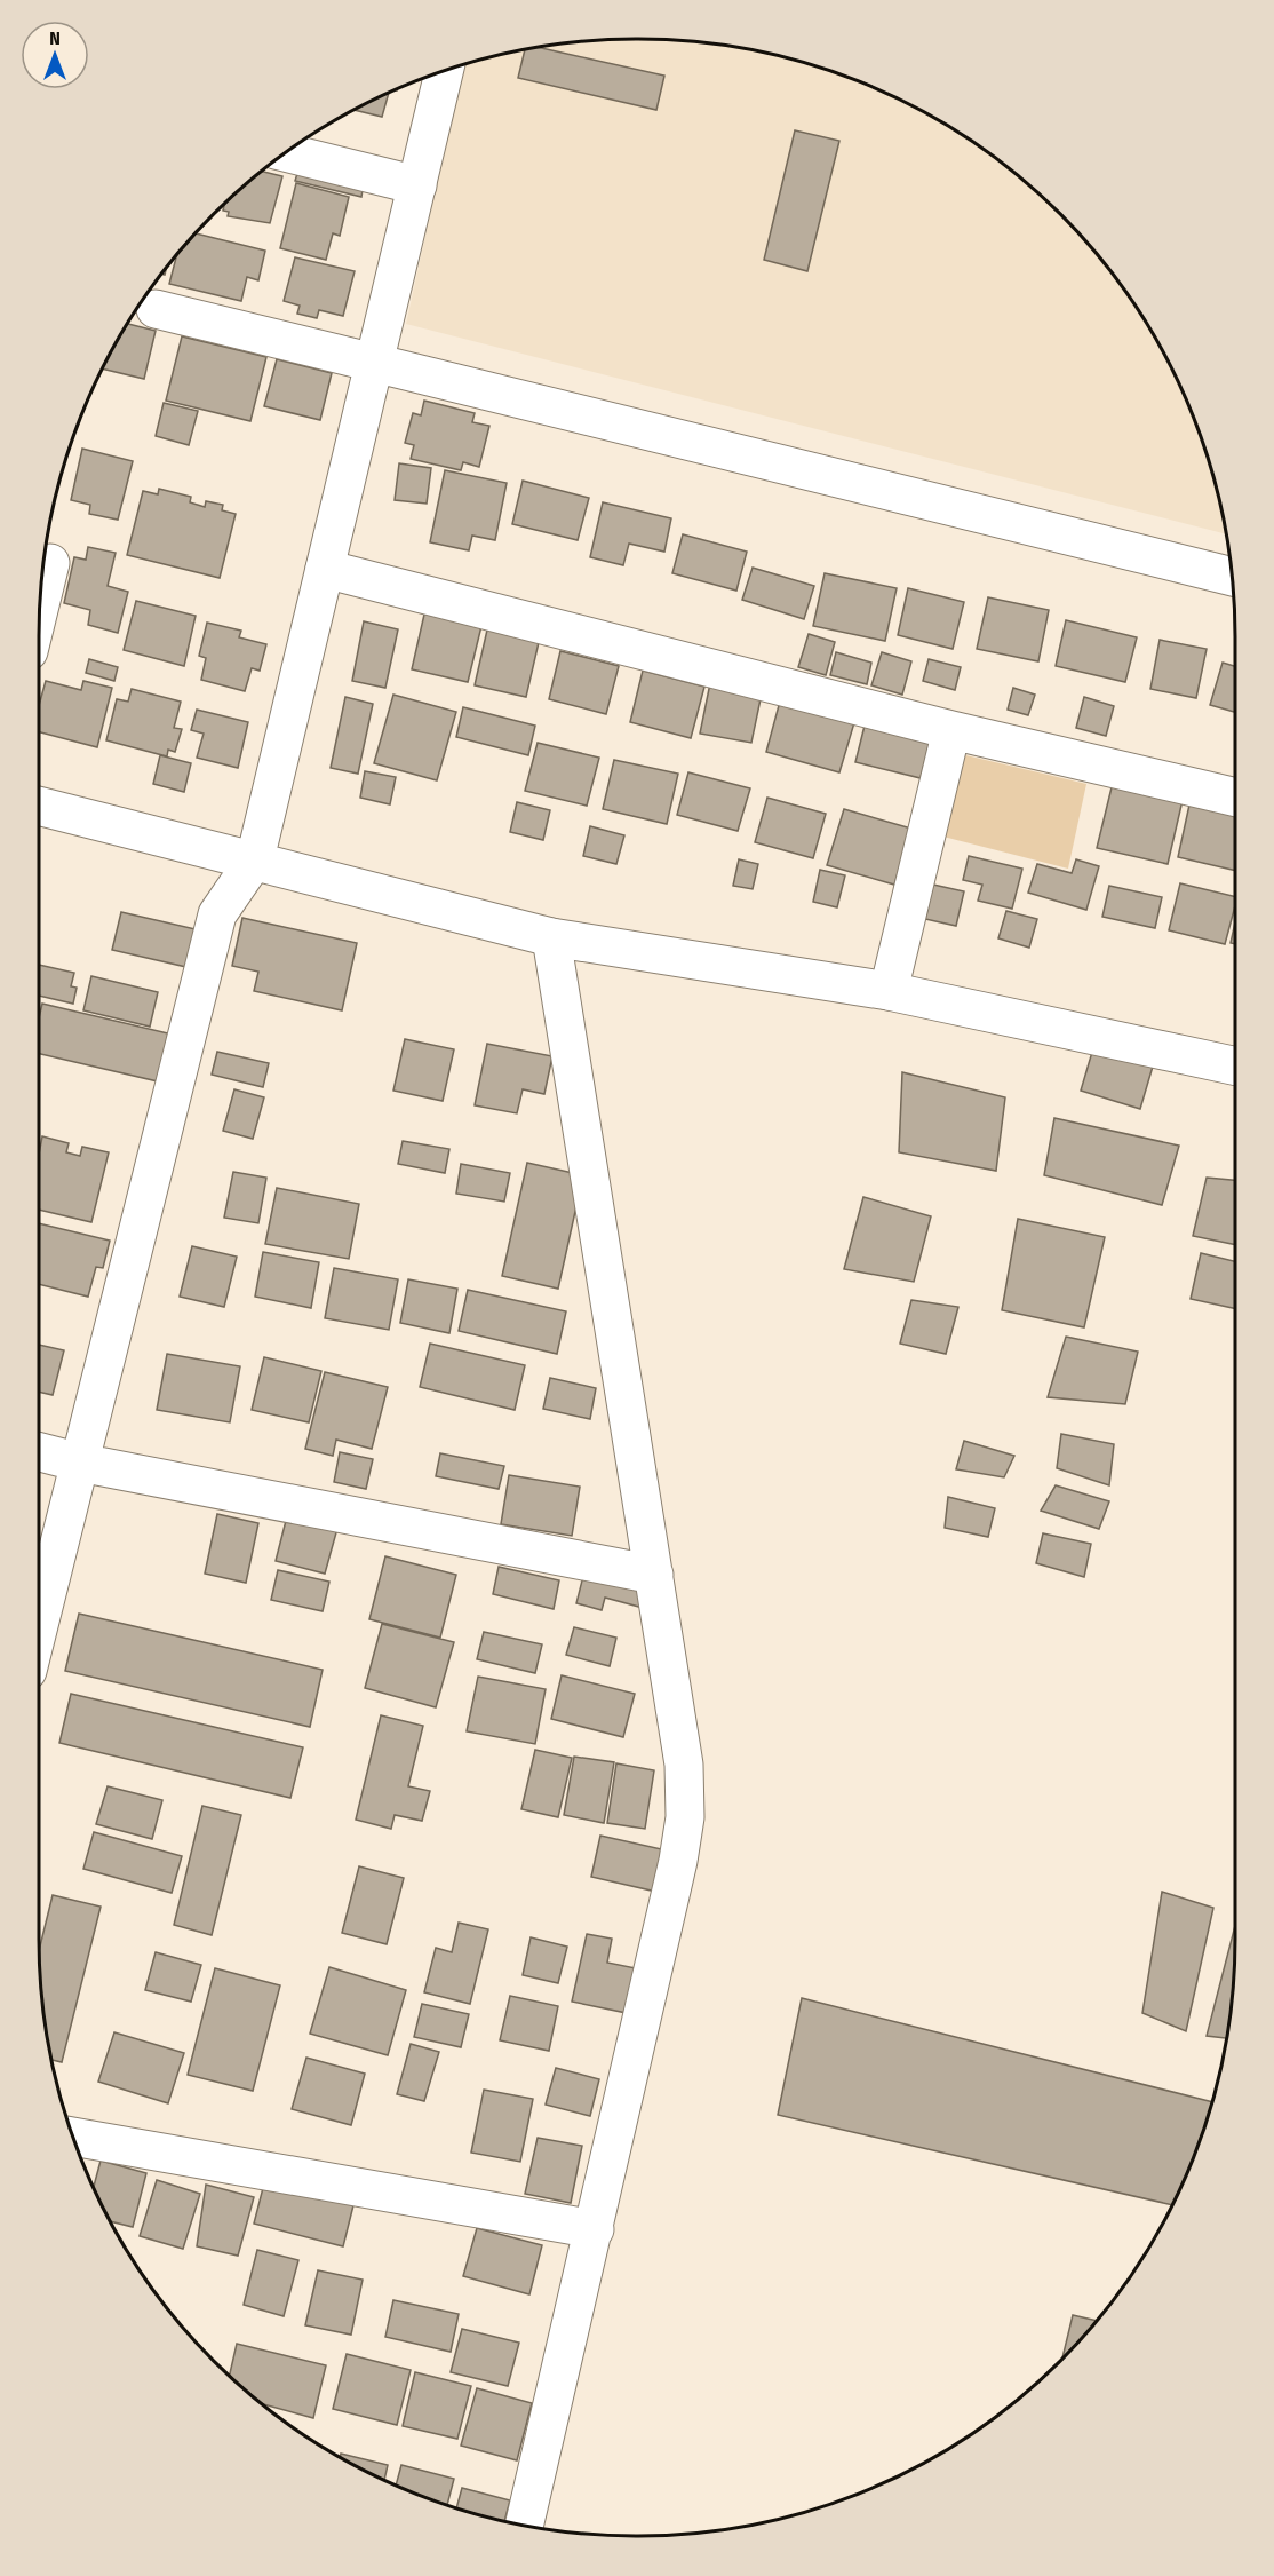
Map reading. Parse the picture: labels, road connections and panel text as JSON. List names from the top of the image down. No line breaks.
{"north":"top"}
